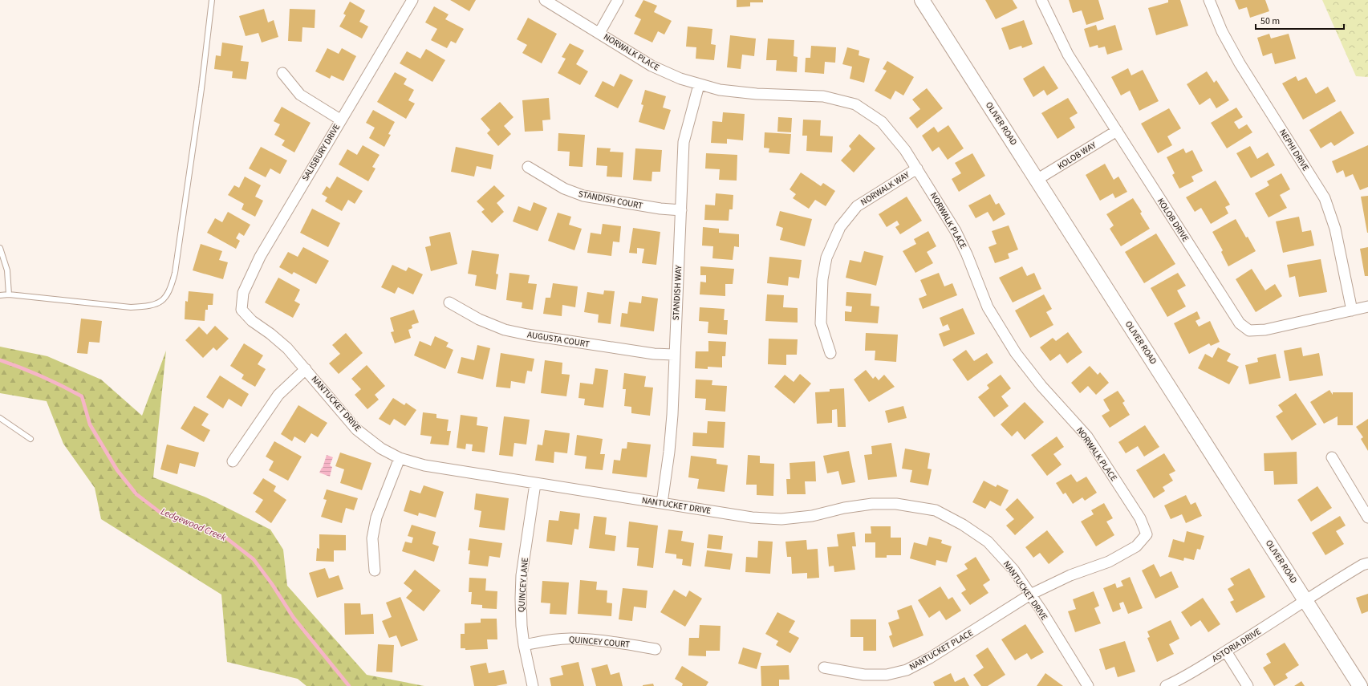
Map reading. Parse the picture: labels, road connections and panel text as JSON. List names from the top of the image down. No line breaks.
{"streets":{"street":["NORWALK PLACE","OLIVER ROAD","NEPHI DRIVE","SALISBURY DRIVE","KOLOB WAY","NORWALK WAY","STANDISH COURT","KOLOB DRIVE","STANDISH WAY","AUGUSTA COURT","NANTUCKET DRIVE","QUINCEY LANE","QUINCEY COURT","ASTORIA DRIVE","NANTUCKET PLACE"]},"crossings":[["NORWALK PLACE","NORWALK WAY"],["NORWALK PLACE","STANDISH WAY"],["NORWALK PLACE","NANTUCKET DRIVE"],["NORWALK PLACE","NANTUCKET PLACE"],["OLIVER ROAD","KOLOB WAY"],["OLIVER ROAD","ASTORIA DRIVE"],["NEPHI DRIVE","KOLOB DRIVE"],["SALISBURY DRIVE","NANTUCKET DRIVE"],["KOLOB WAY","KOLOB DRIVE"],["STANDISH COURT","STANDISH WAY"],["STANDISH WAY","AUGUSTA COURT"],["STANDISH WAY","NANTUCKET DRIVE"],["NANTUCKET DRIVE","QUINCEY LANE"],["NANTUCKET DRIVE","NANTUCKET PLACE"],["QUINCEY LANE","QUINCEY COURT"]],"water":["Ledgewood Creek"],"scale_bar":"50 m"}
